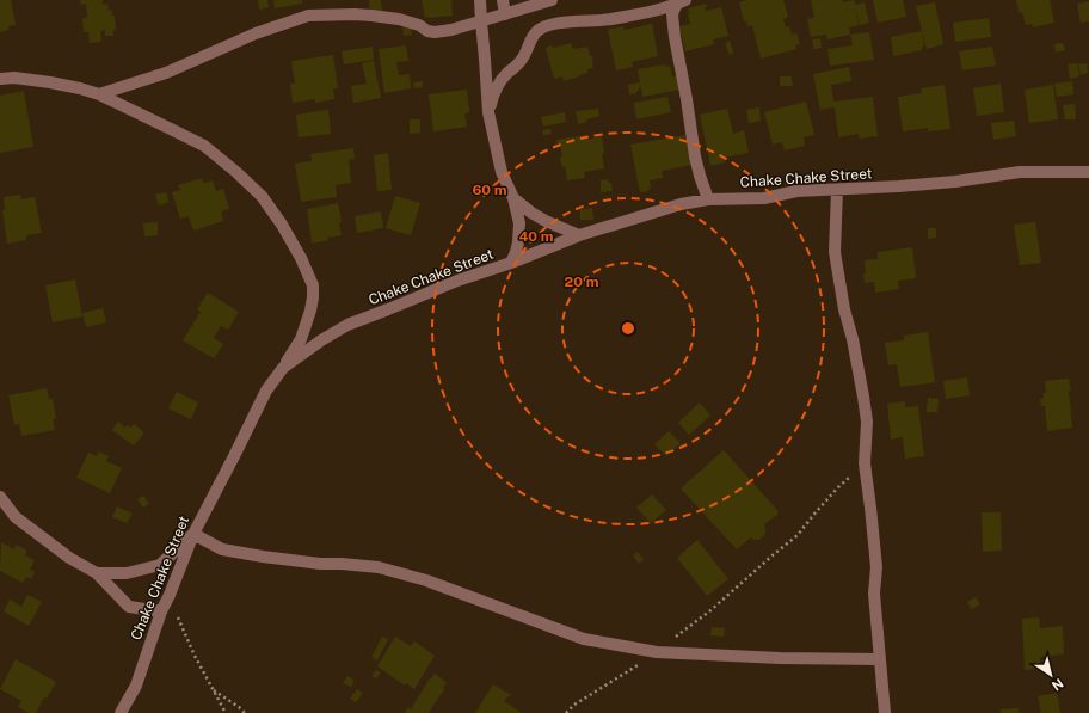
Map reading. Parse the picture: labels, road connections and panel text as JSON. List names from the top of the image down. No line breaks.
{"streets":{"street":["Chake Chake Street"]},"north":"bottom right","rings":["60 m","40 m","20 m"]}
